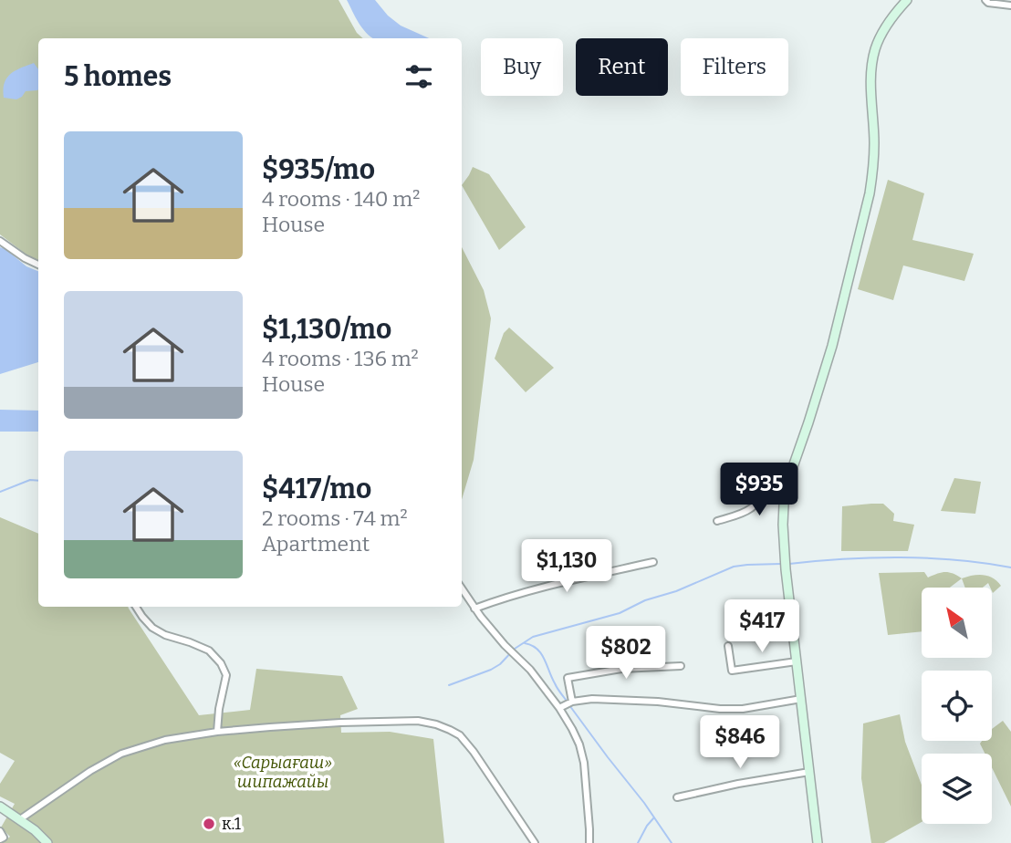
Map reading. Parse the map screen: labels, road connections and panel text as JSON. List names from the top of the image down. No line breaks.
{"parks":["«Сарыағаш» шипажайы"],"places":["к.1"],"north":"top left","page":{"chip":["Buy","Rent","Filters"],"heading":"5 homes","list":[{"name":"$935/mo","note":"4 rooms · 140 m² · House"},{"name":"$1,130/mo","note":"4 rooms · 136 m² · House"},{"name":"$417/mo","note":"2 rooms · 74 m² · Apartment"}],"price":["$935","$1,130","$417","$802","$846"]}}
